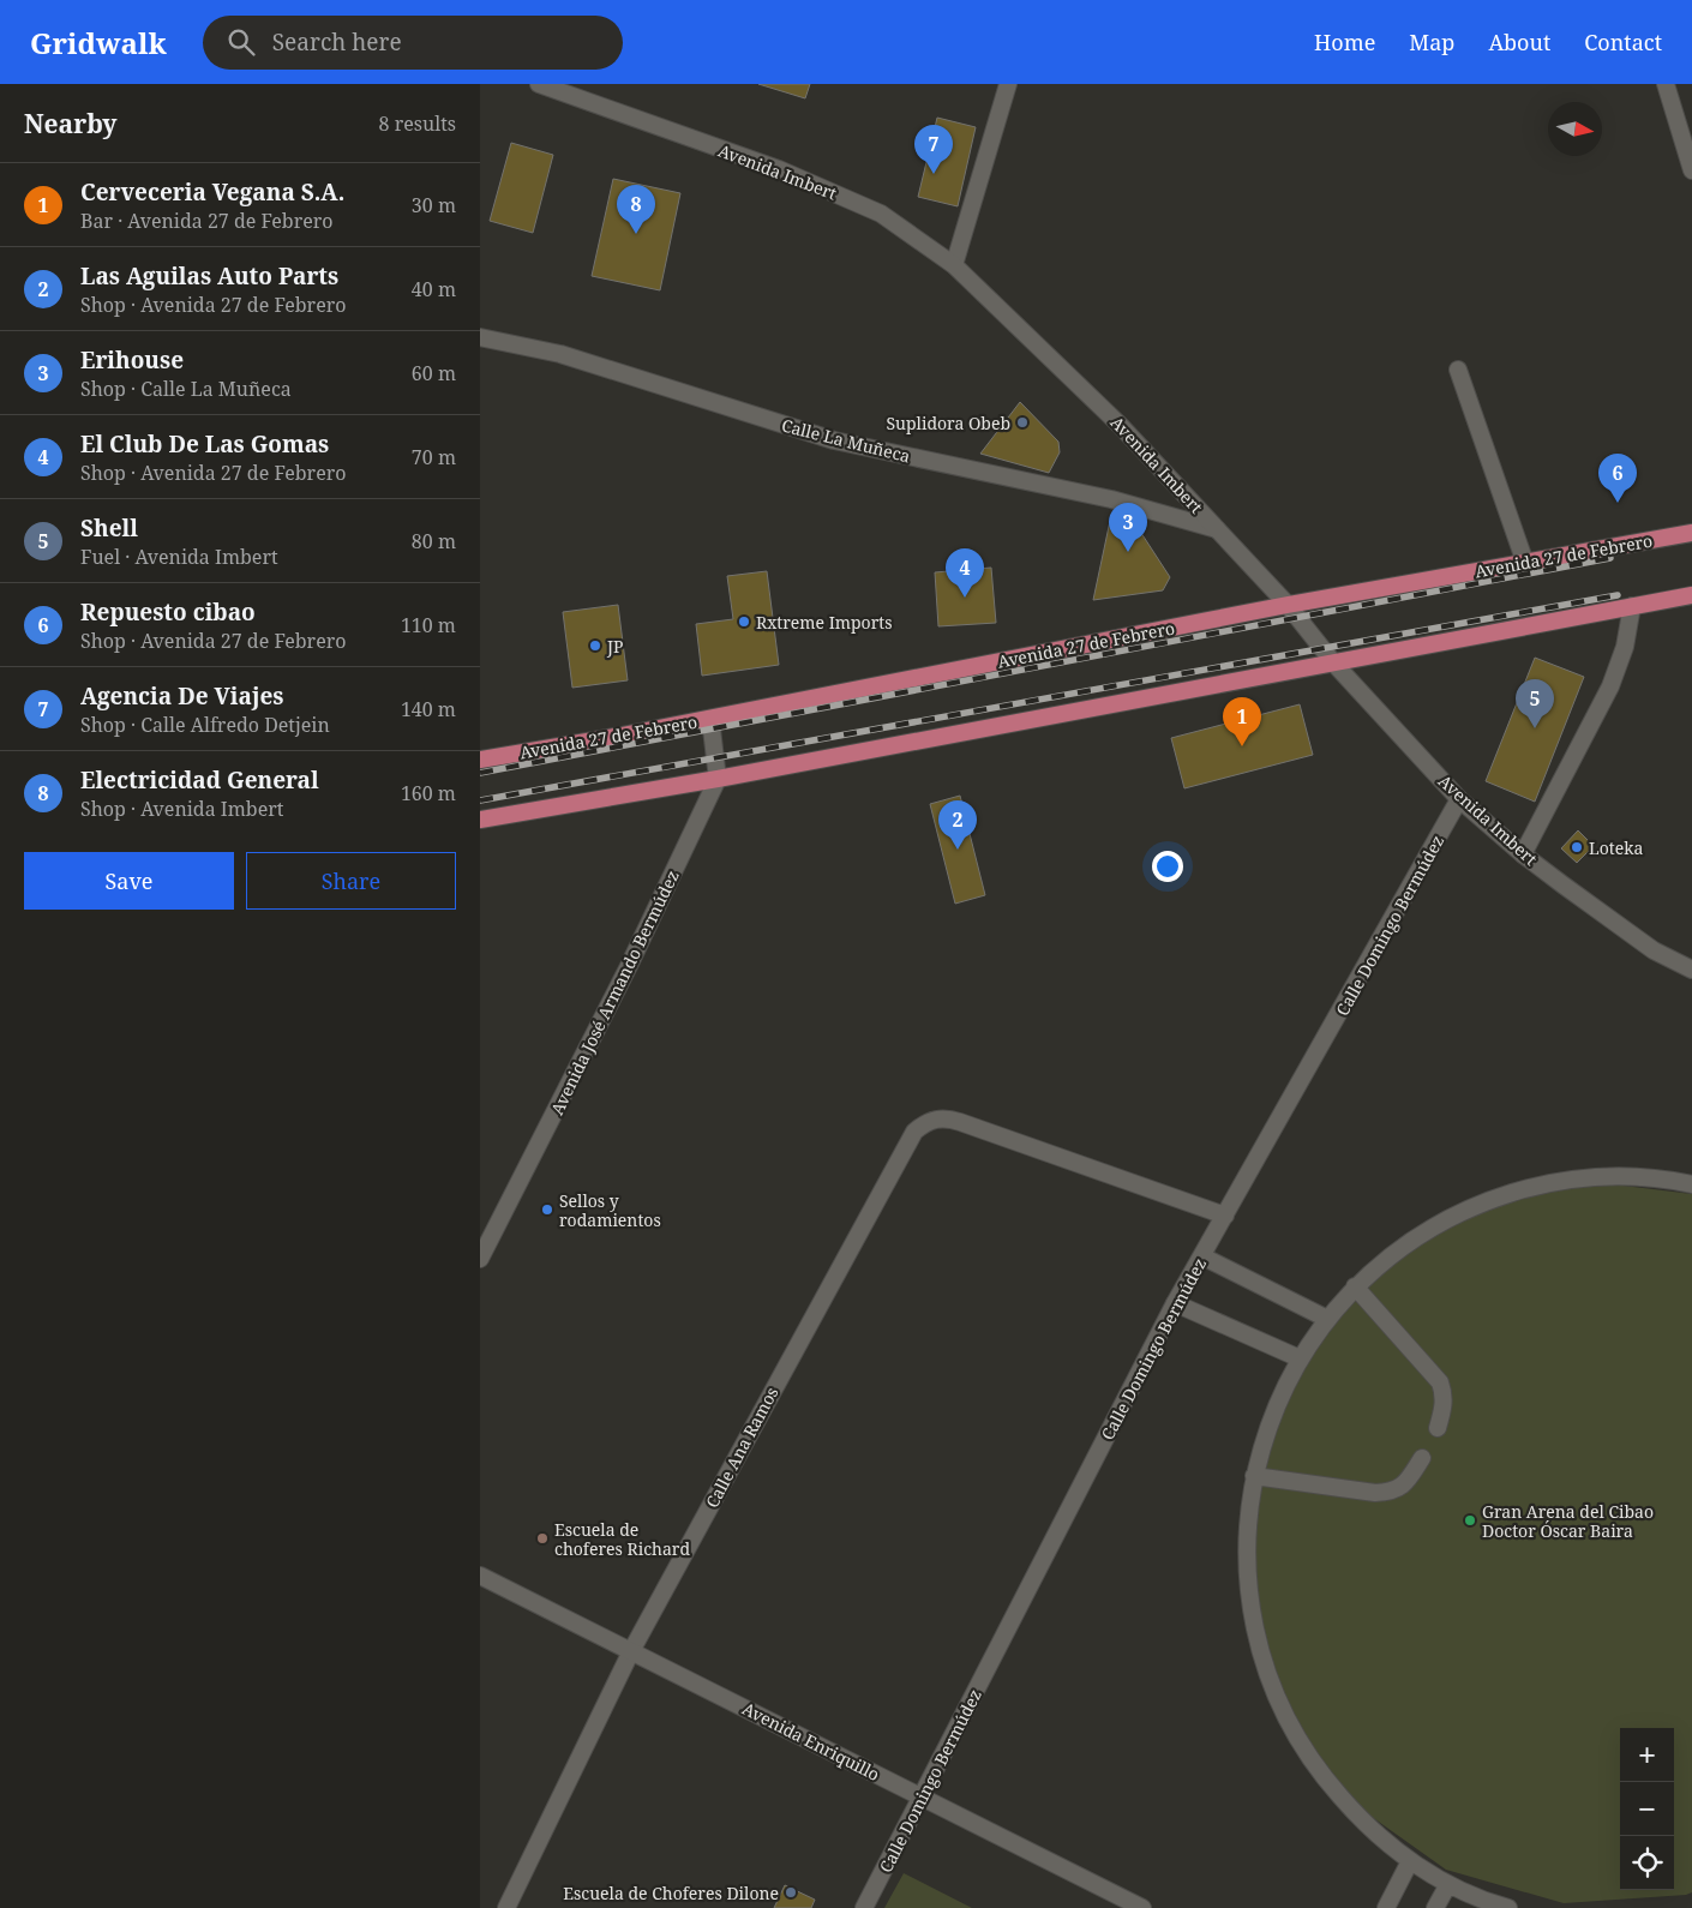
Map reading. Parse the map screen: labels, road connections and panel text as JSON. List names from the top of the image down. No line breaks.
{"streets":{"main road":["Avenida 27 de Febrero"],"street":["Avenida Imbert","Calle La Muñeca","Calle Domingo Bermúdez","Avenida José Armando Bermúdez","Calle Ana Ramos","Avenida Enriquillo"]},"crossings":[["Avenida Imbert","Calle La Muñeca"],["Avenida Imbert","Avenida 27 de Febrero"],["Avenida Imbert","Calle Domingo Bermúdez"],["Calle Domingo Bermúdez","Calle Ana Ramos"],["Calle Domingo Bermúdez","Avenida Enriquillo"],["Calle Ana Ramos","Avenida Enriquillo"]],"places":["Suplidora Obeb","Rxtreme Imports","JP","Loteka","Sellos y rodamientos","Gran Arena del Cibao Doctor Óscar Baira","Escuela de choferes Richard","Escuela de Choferes Dilone"],"north":"right","page":{"header":"Gridwalk","search":"Search here","nav":["Home","Map","About","Contact"],"heading":["Nearby","8 results"],"pins":["7","8","6","3","4","5","1","2"],"list":[{"mark":"1","name":"Cerveceria Vegana S.A.","note":"Bar · Avenida 27 de Febrero","value":"30 m"},{"mark":"2","name":"Las Aguilas Auto Parts","note":"Shop · Avenida 27 de Febrero","value":"40 m"},{"mark":"3","name":"Erihouse","note":"Shop · Calle La Muñeca","value":"60 m"},{"mark":"4","name":"El Club De Las Gomas","note":"Shop · Avenida 27 de Febrero","value":"70 m"},{"mark":"5","name":"Shell","note":"Fuel · Avenida Imbert","value":"80 m"},{"mark":"6","name":"Repuesto cibao","note":"Shop · Avenida 27 de Febrero","value":"110 m"},{"mark":"7","name":"Agencia De Viajes","note":"Shop · Calle Alfredo Detjein","value":"140 m"},{"mark":"8","name":"Electricidad General","note":"Shop · Avenida Imbert","value":"160 m"}],"buttons":["Save","Share"],"map_buttons":["+","−"]}}
